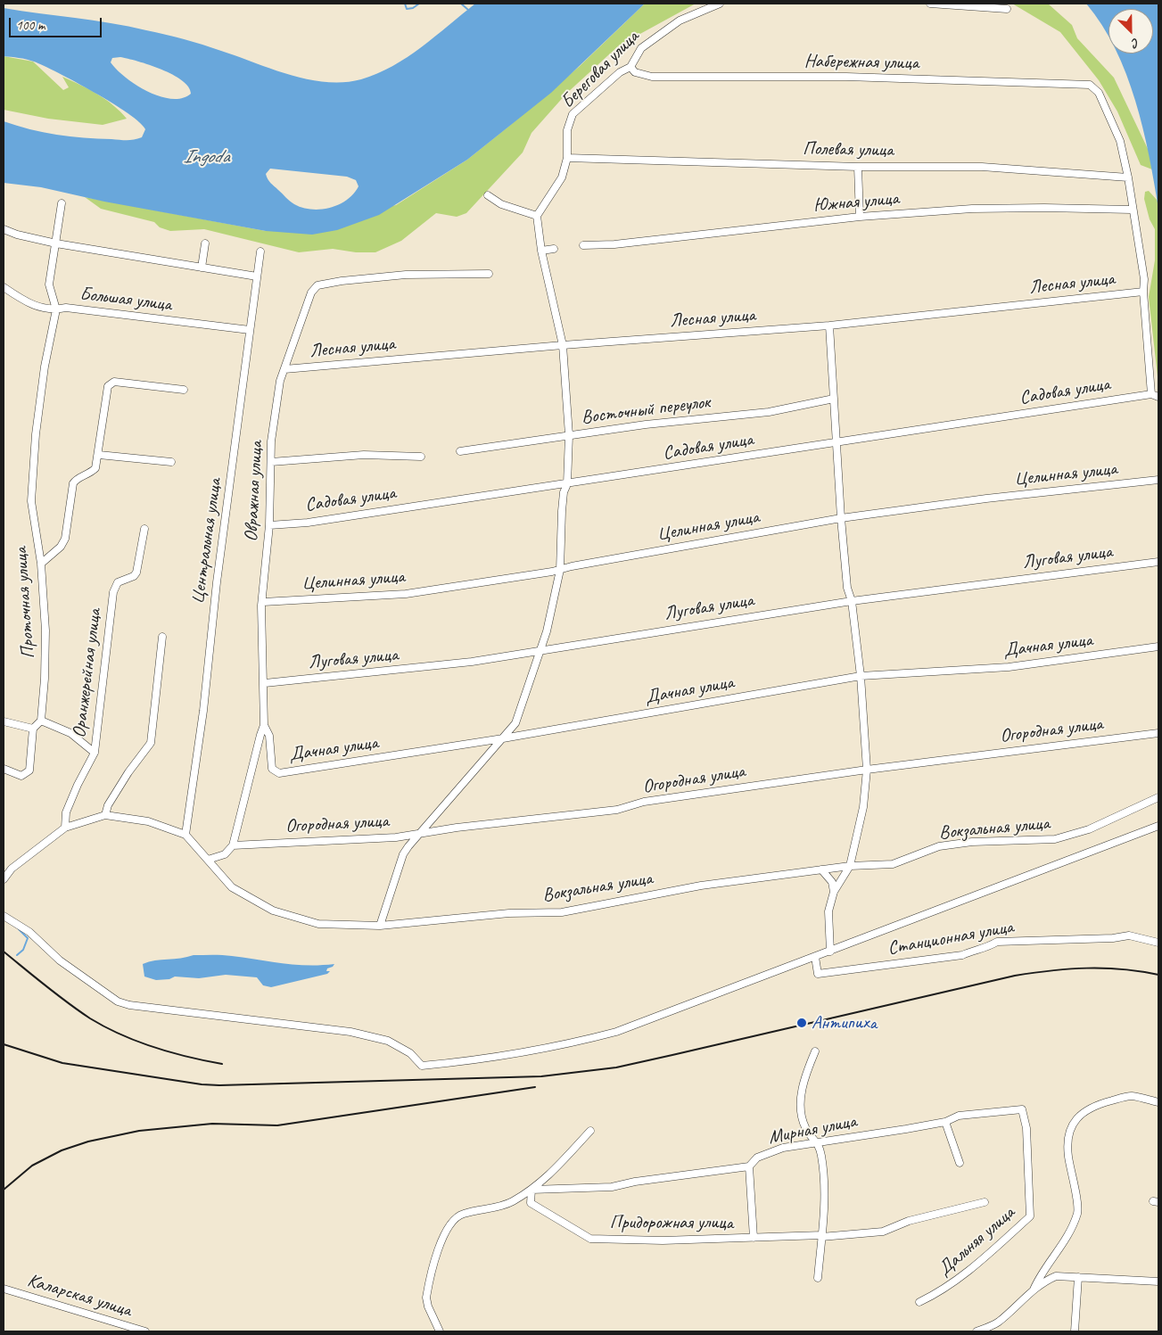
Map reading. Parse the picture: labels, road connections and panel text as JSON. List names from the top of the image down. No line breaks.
{"streets":{"street":["Набережная улица","Береговая улица","Полевая улица","Южная улица","Лесная улица","Большая улица","Садовая улица","Восточный переулок","Целинная улица","Овражная улица","Центральная улица","Луговая улица","Проточная улица","Дачная улица","Оранжерейная улица","Огородная улица","Вокзальная улица","Станционная улица","Мирная улица","Придорожная улица","Дальняя улица","Каларская улица"]},"crossings":[["Набережная улица","Береговая улица"],["Набережная улица","Полевая улица"],["Береговая улица","Полевая улица"],["Лесная улица","Овражная улица"],["Большая улица","Центральная улица"],["Большая улица","Проточная улица"],["Садовая улица","Овражная улица"],["Целинная улица","Овражная улица"],["Овражная улица","Луговая улица"],["Овражная улица","Дачная улица"],["Овражная улица","Огородная улица"],["Центральная улица","Вокзальная улица"],["Оранжерейная улица","Вокзальная улица"],["Мирная улица","Придорожная улица"],["Мирная улица","Дальняя улица"]],"water":["Ingoda"],"places":["Антипиха"],"scale_bar":"100 m","north":"bottom right"}
